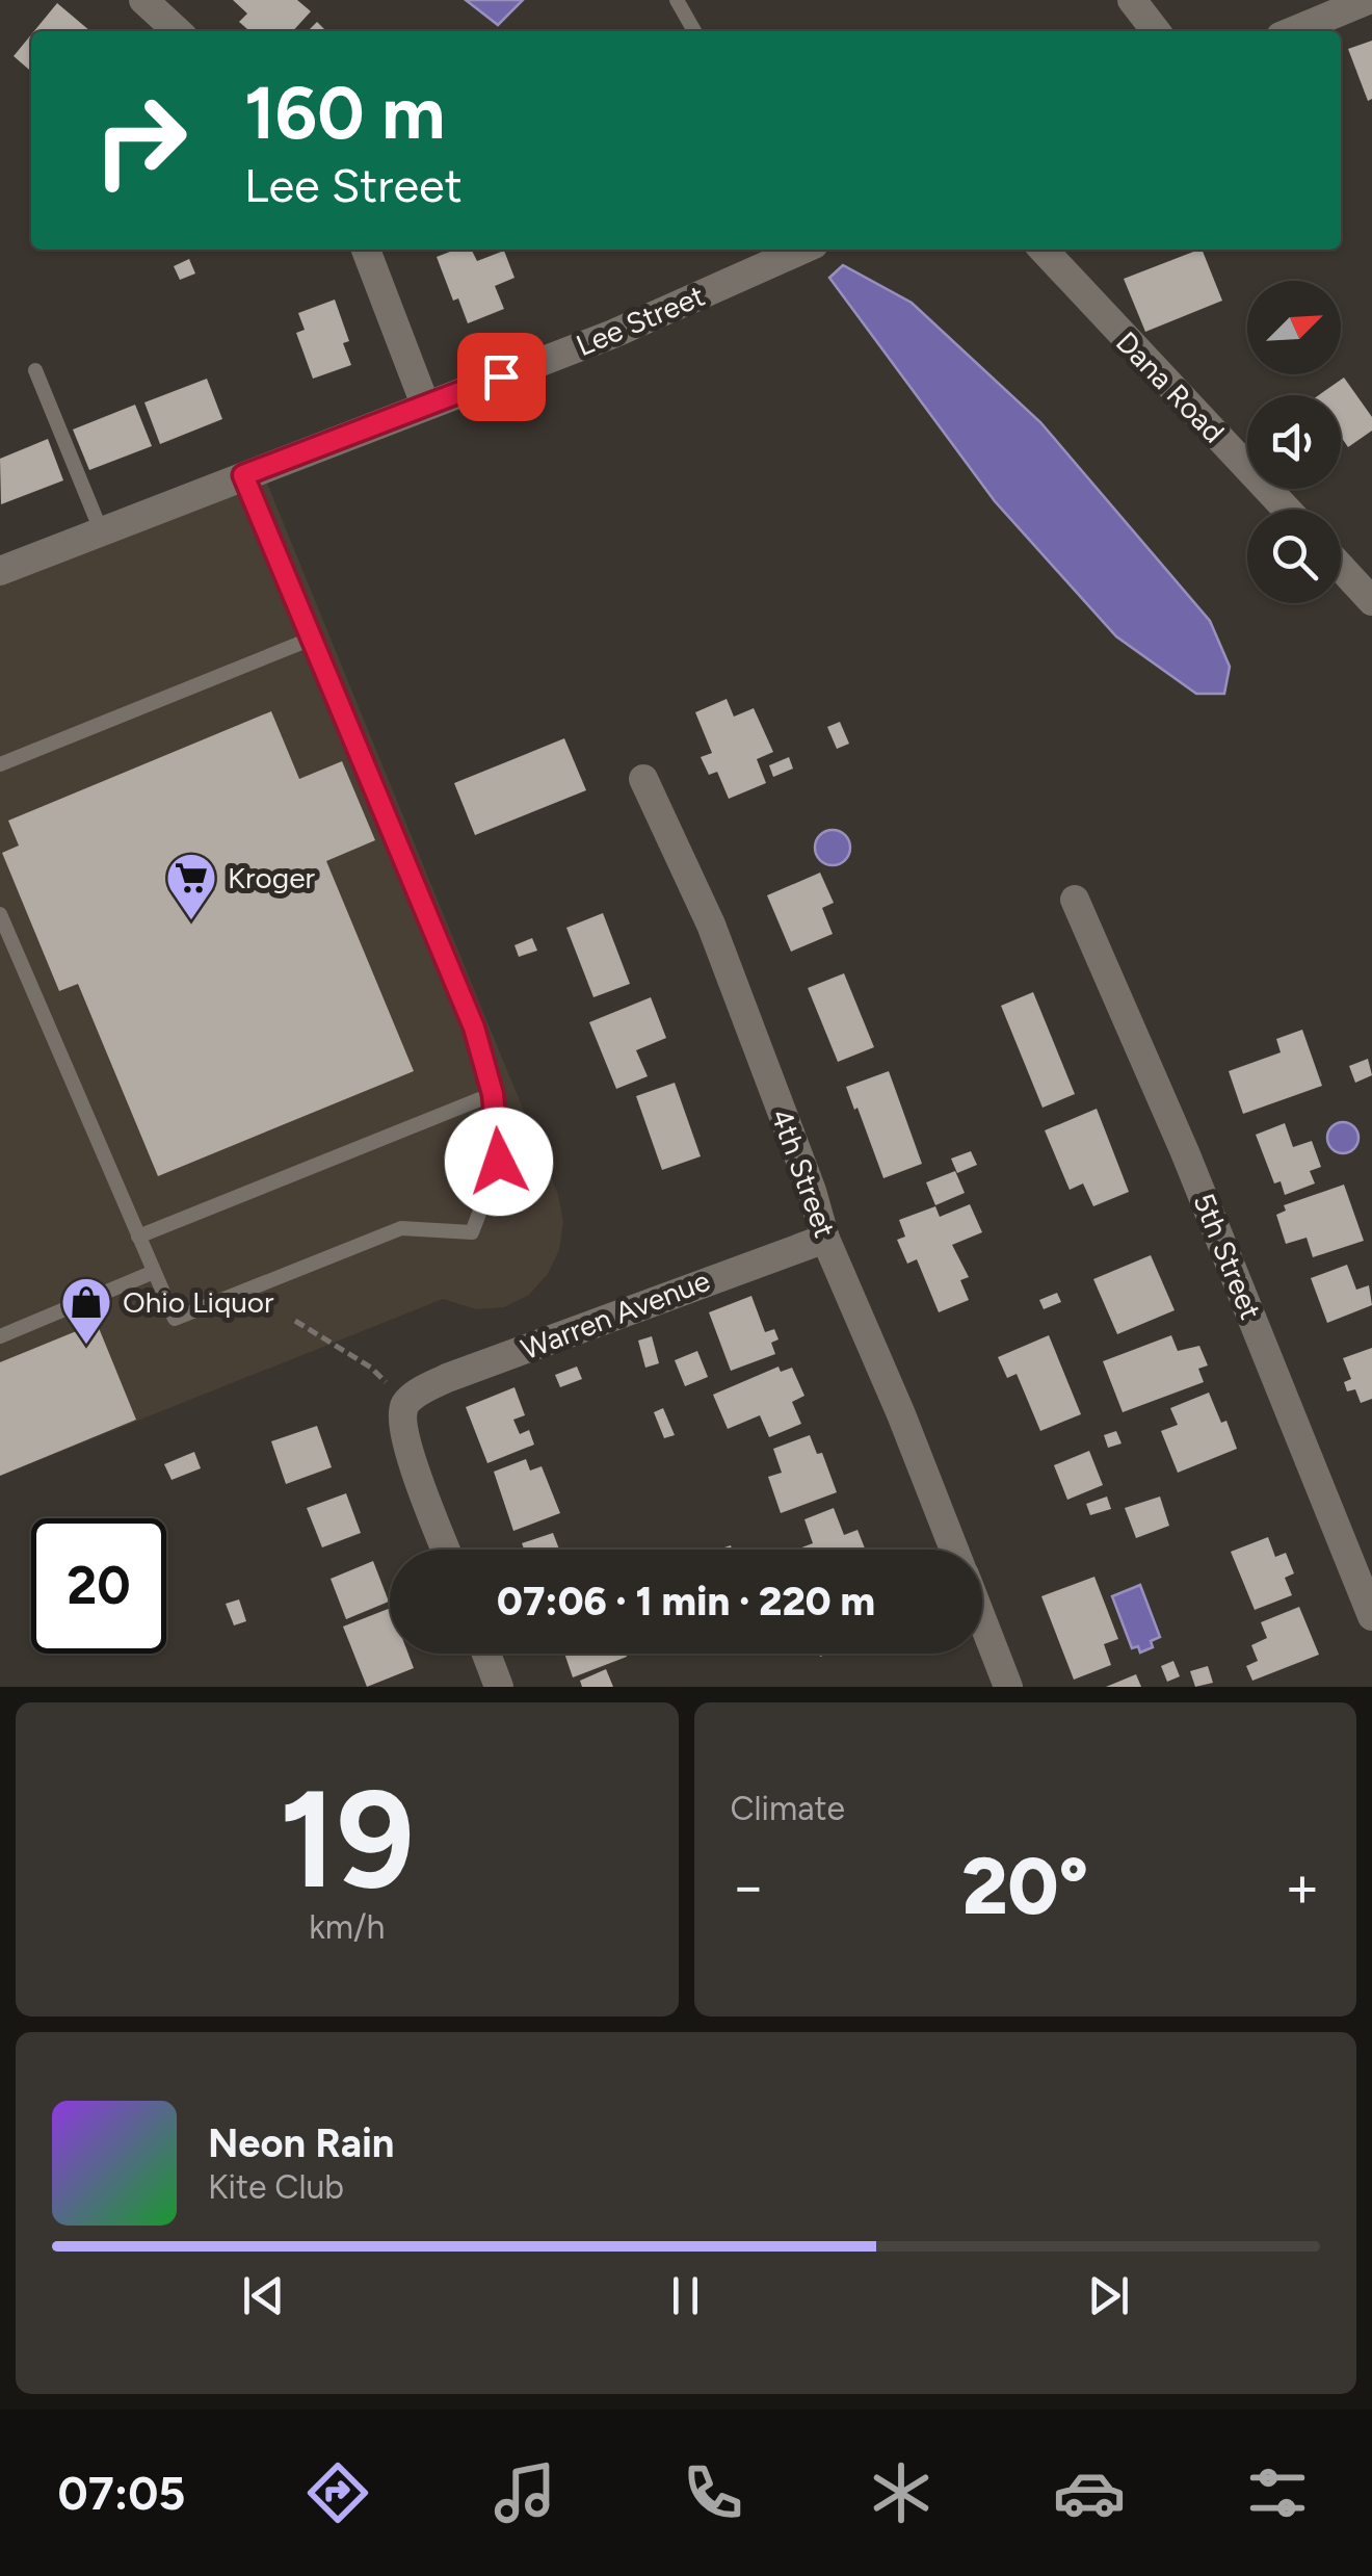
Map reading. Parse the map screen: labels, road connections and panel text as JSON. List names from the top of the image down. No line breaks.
{"streets":{"street":["Lee Street","Dana Road","4th Street","5th Street","Warren Avenue"]},"crossings":[["4th Street","Warren Avenue"]],"places":{"supermarket":["Kroger"],"shop":["Ohio Liquor"]},"north":"top right","page":{"turn":["160 m","Lee Street"],"limit":"20","trip":"07:06 · 1 min · 220 m","tile":[["19","km/h"],"Climate"],"heat":["−","20°","+"],"song":["Neon Rain","Kite Club"],"tabs":"07:05"}}
